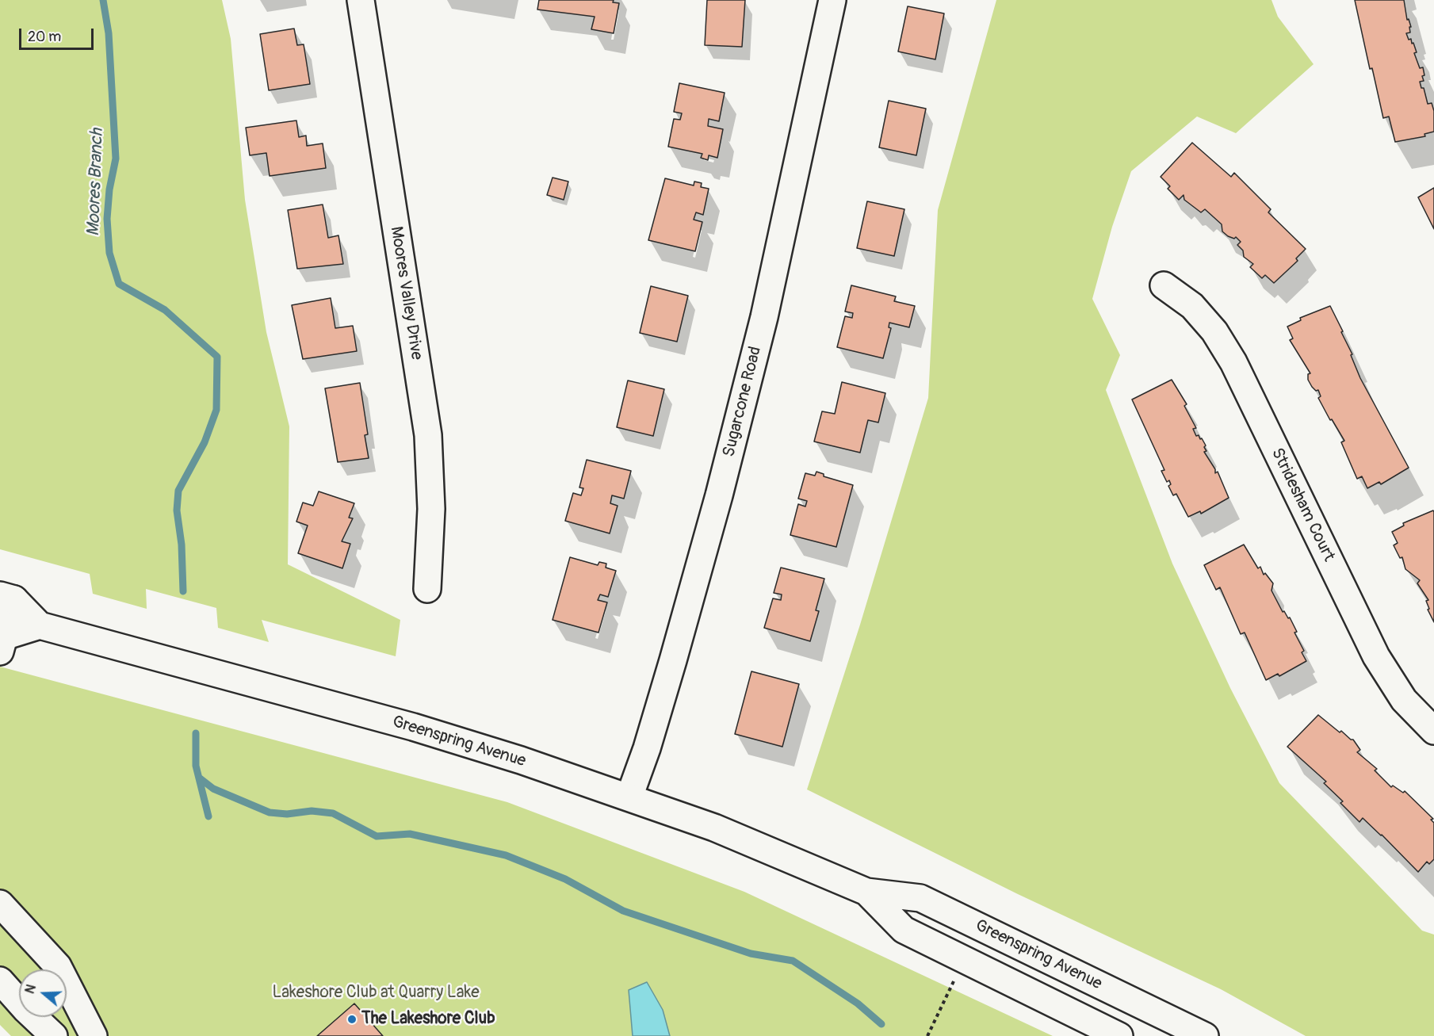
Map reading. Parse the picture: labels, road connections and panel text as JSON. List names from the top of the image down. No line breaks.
{"streets":{"street":["Moores Valley Drive","Sugarcone Road","Stridesham Court","Greenspring Avenue"]},"crossings":[["Sugarcone Road","Greenspring Avenue"]],"water":["Moores Branch"],"parks":["Lakeshore Club at Quarry Lake"],"places":["The Lakeshore Club"],"scale_bar":"20 m","north":"left"}
